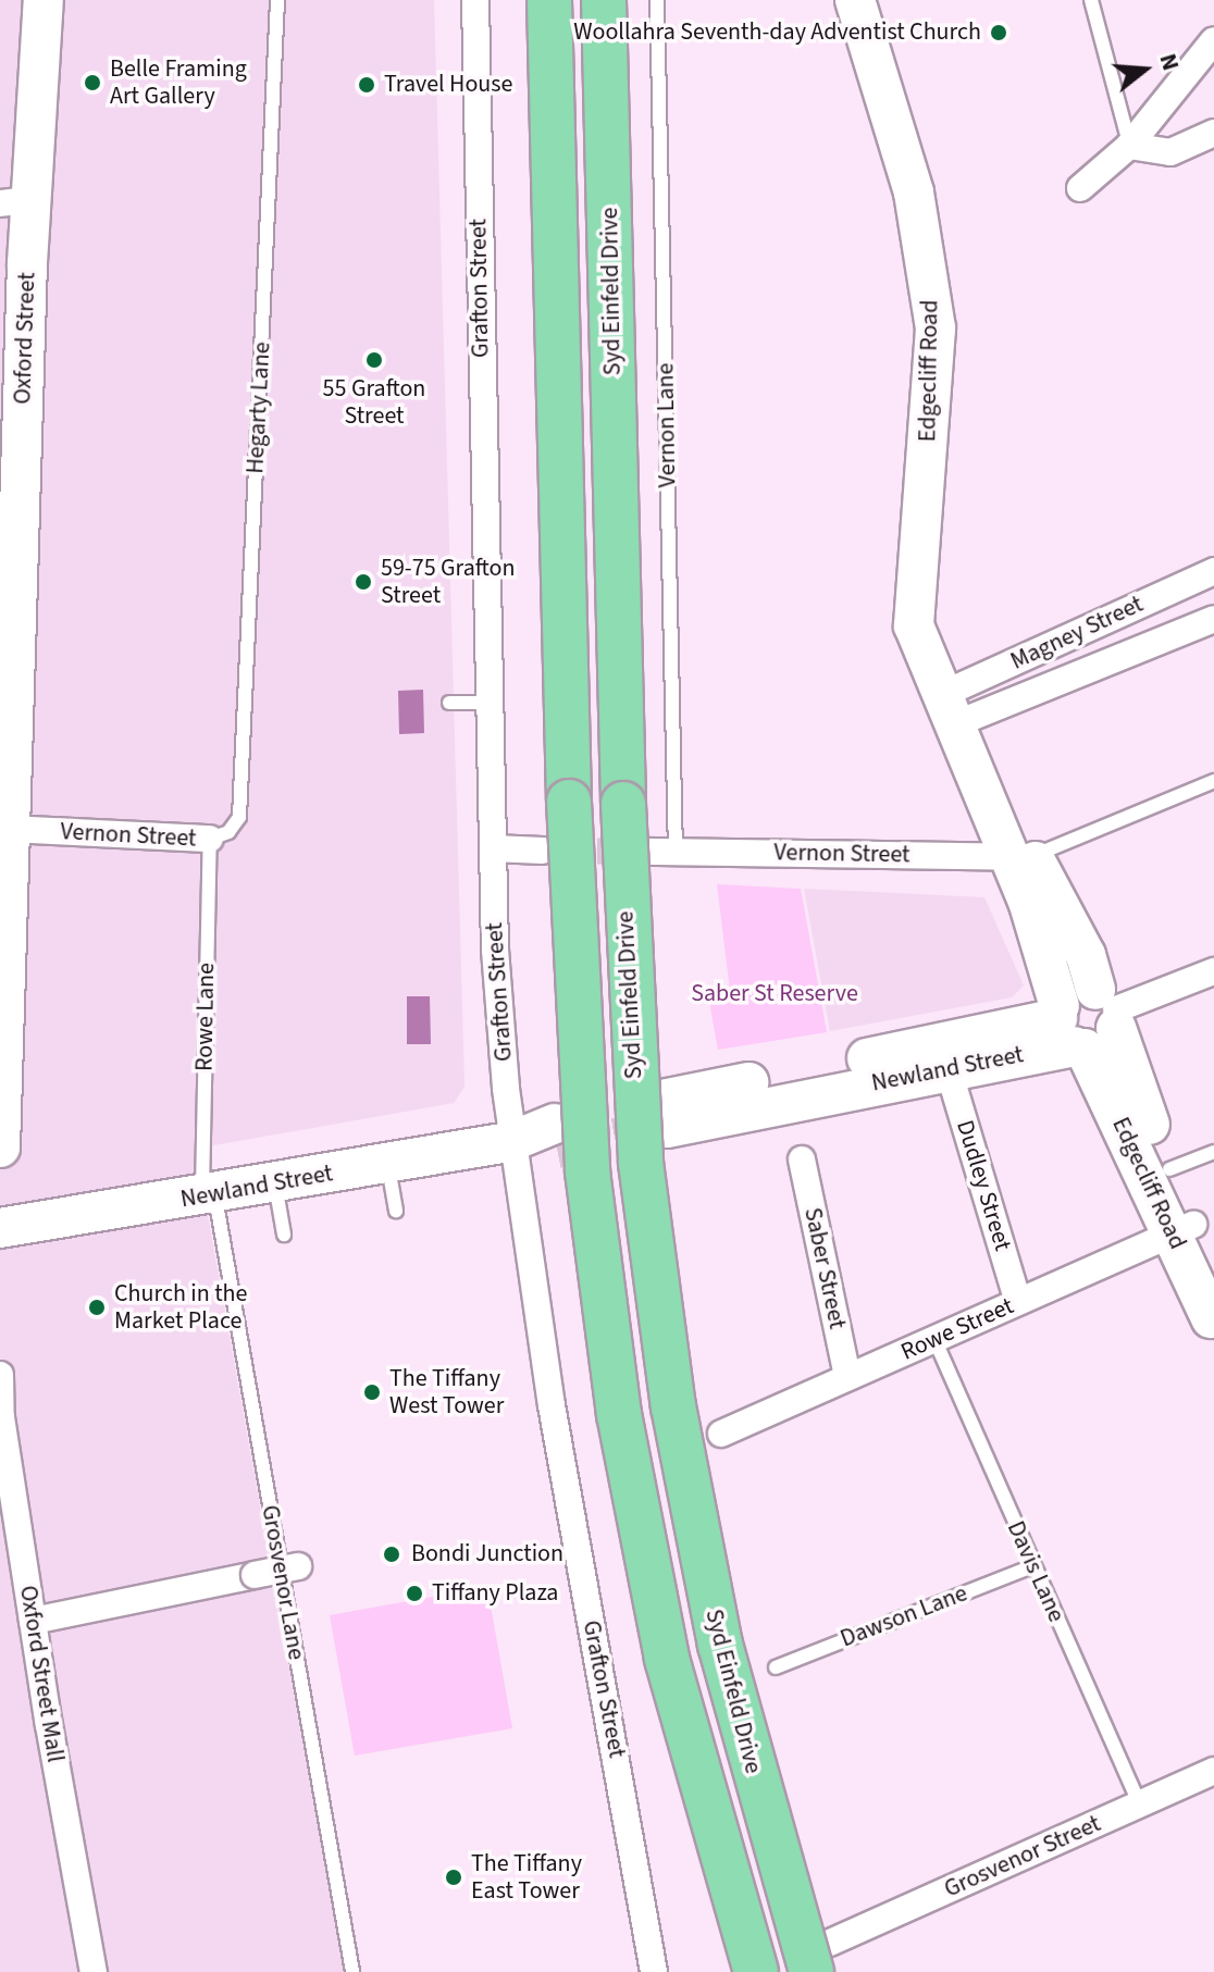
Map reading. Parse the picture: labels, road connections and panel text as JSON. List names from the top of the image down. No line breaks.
{"streets":{"main road":["Syd Einfeld Drive"],"street":["Grafton Street","Oxford Street","Edgecliff Road","Magney Street","Vernon Street","Newland Street","Dudley Street","Saber Street","Rowe Street","Oxford Street Mall","Grosvenor Street"],"lane":["Hegarty Lane","Vernon Lane","Rowe Lane","Davis Lane","Grosvenor Lane","Dawson Lane"]},"crossings":[["Grafton Street","Newland Street"],["Syd Einfeld Drive","Grosvenor Street"],["Oxford Street","Vernon Street"],["Edgecliff Road","Magney Street"],["Edgecliff Road","Vernon Street"],["Edgecliff Road","Newland Street"],["Edgecliff Road","Rowe Street"],["Hegarty Lane","Vernon Street"],["Vernon Lane","Vernon Street"],["Vernon Street","Rowe Lane"],["Rowe Lane","Newland Street"],["Rowe Lane","Grosvenor Lane"],["Newland Street","Dudley Street"],["Newland Street","Grosvenor Lane"],["Dudley Street","Rowe Street"],["Saber Street","Rowe Street"],["Rowe Street","Davis Lane"],["Davis Lane","Dawson Lane"],["Davis Lane","Grosvenor Street"]],"parks":["Saber St Reserve"],"places":["Woollahra Seventh-day Adventist Church","Belle Framing Art Gallery","Travel House","55 Grafton Street","59-75 Grafton Street","Church in the Market Place","The Tiffany West Tower","Bondi Junction","Tiffany Plaza","The Tiffany East Tower"],"north":"right"}
